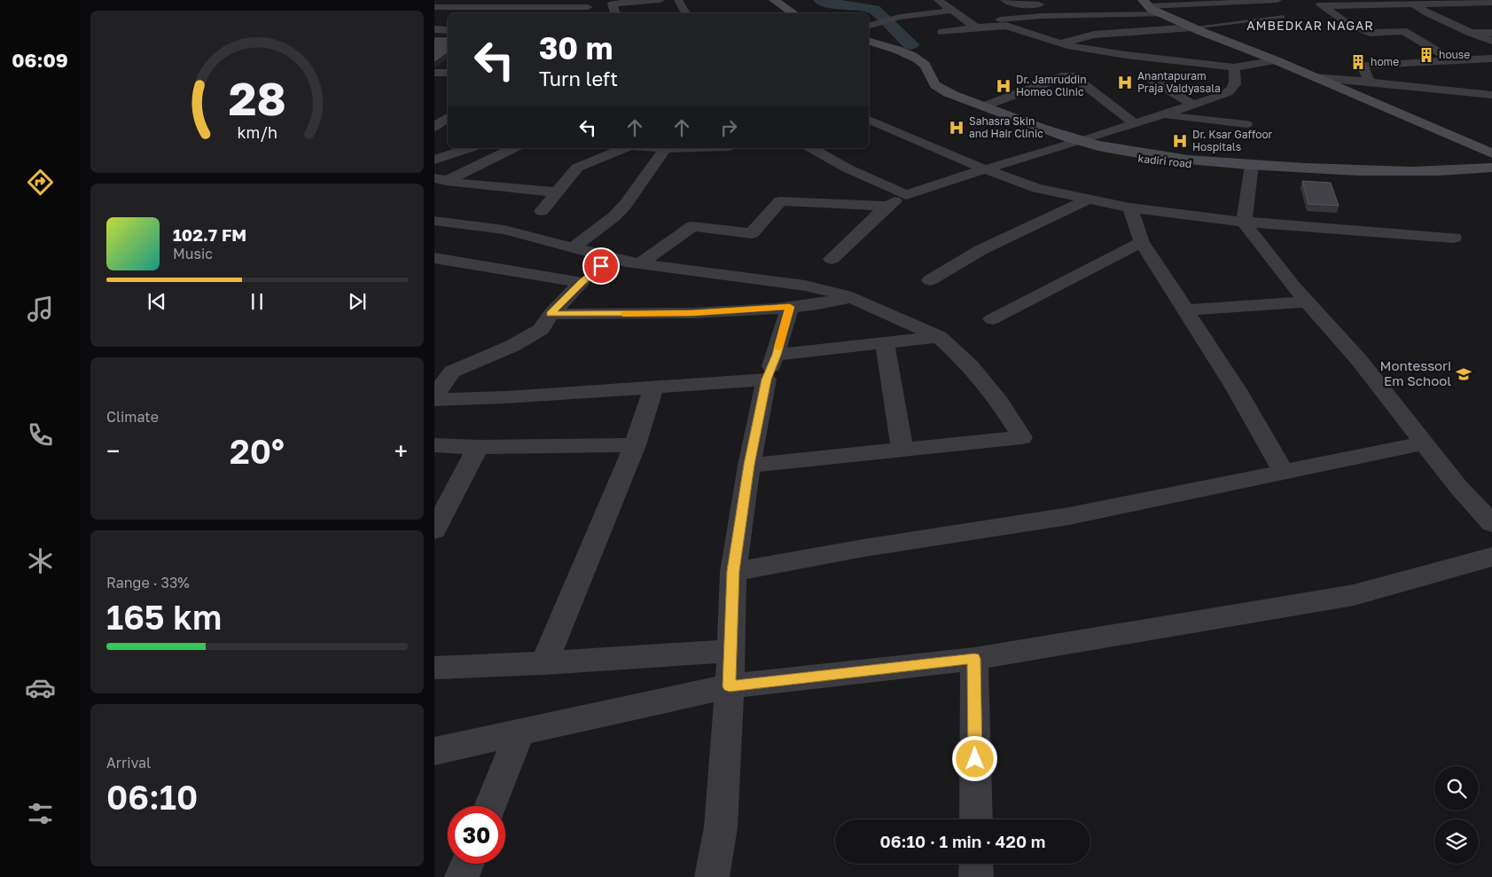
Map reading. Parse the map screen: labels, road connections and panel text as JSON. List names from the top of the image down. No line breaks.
{"streets":{"main road":["kadiri road"]},"districts":["AMBEDKAR NAGAR"],"places":{"building":["house","home"],"hospital":["Anantapuram Praja Vaidyasala","Dr. Jamruddin Homeo Clinic","Sahasra Skin and Hair Clinic","Dr. Ksar Gaffoor Hospitals"],"school or university":["Montessori Em School"]},"page":{"tabs":"06:09","turn":["30 m","Turn left"],"song":["102.7 FM","Music"],"tile":["Climate",["Range · 33%","165 km"],["Arrival","06:10"]],"heat":["−","20°","+"],"limit":"30","trip":"06:10 · 1 min · 420 m","gauge":["28","km/h"]}}
